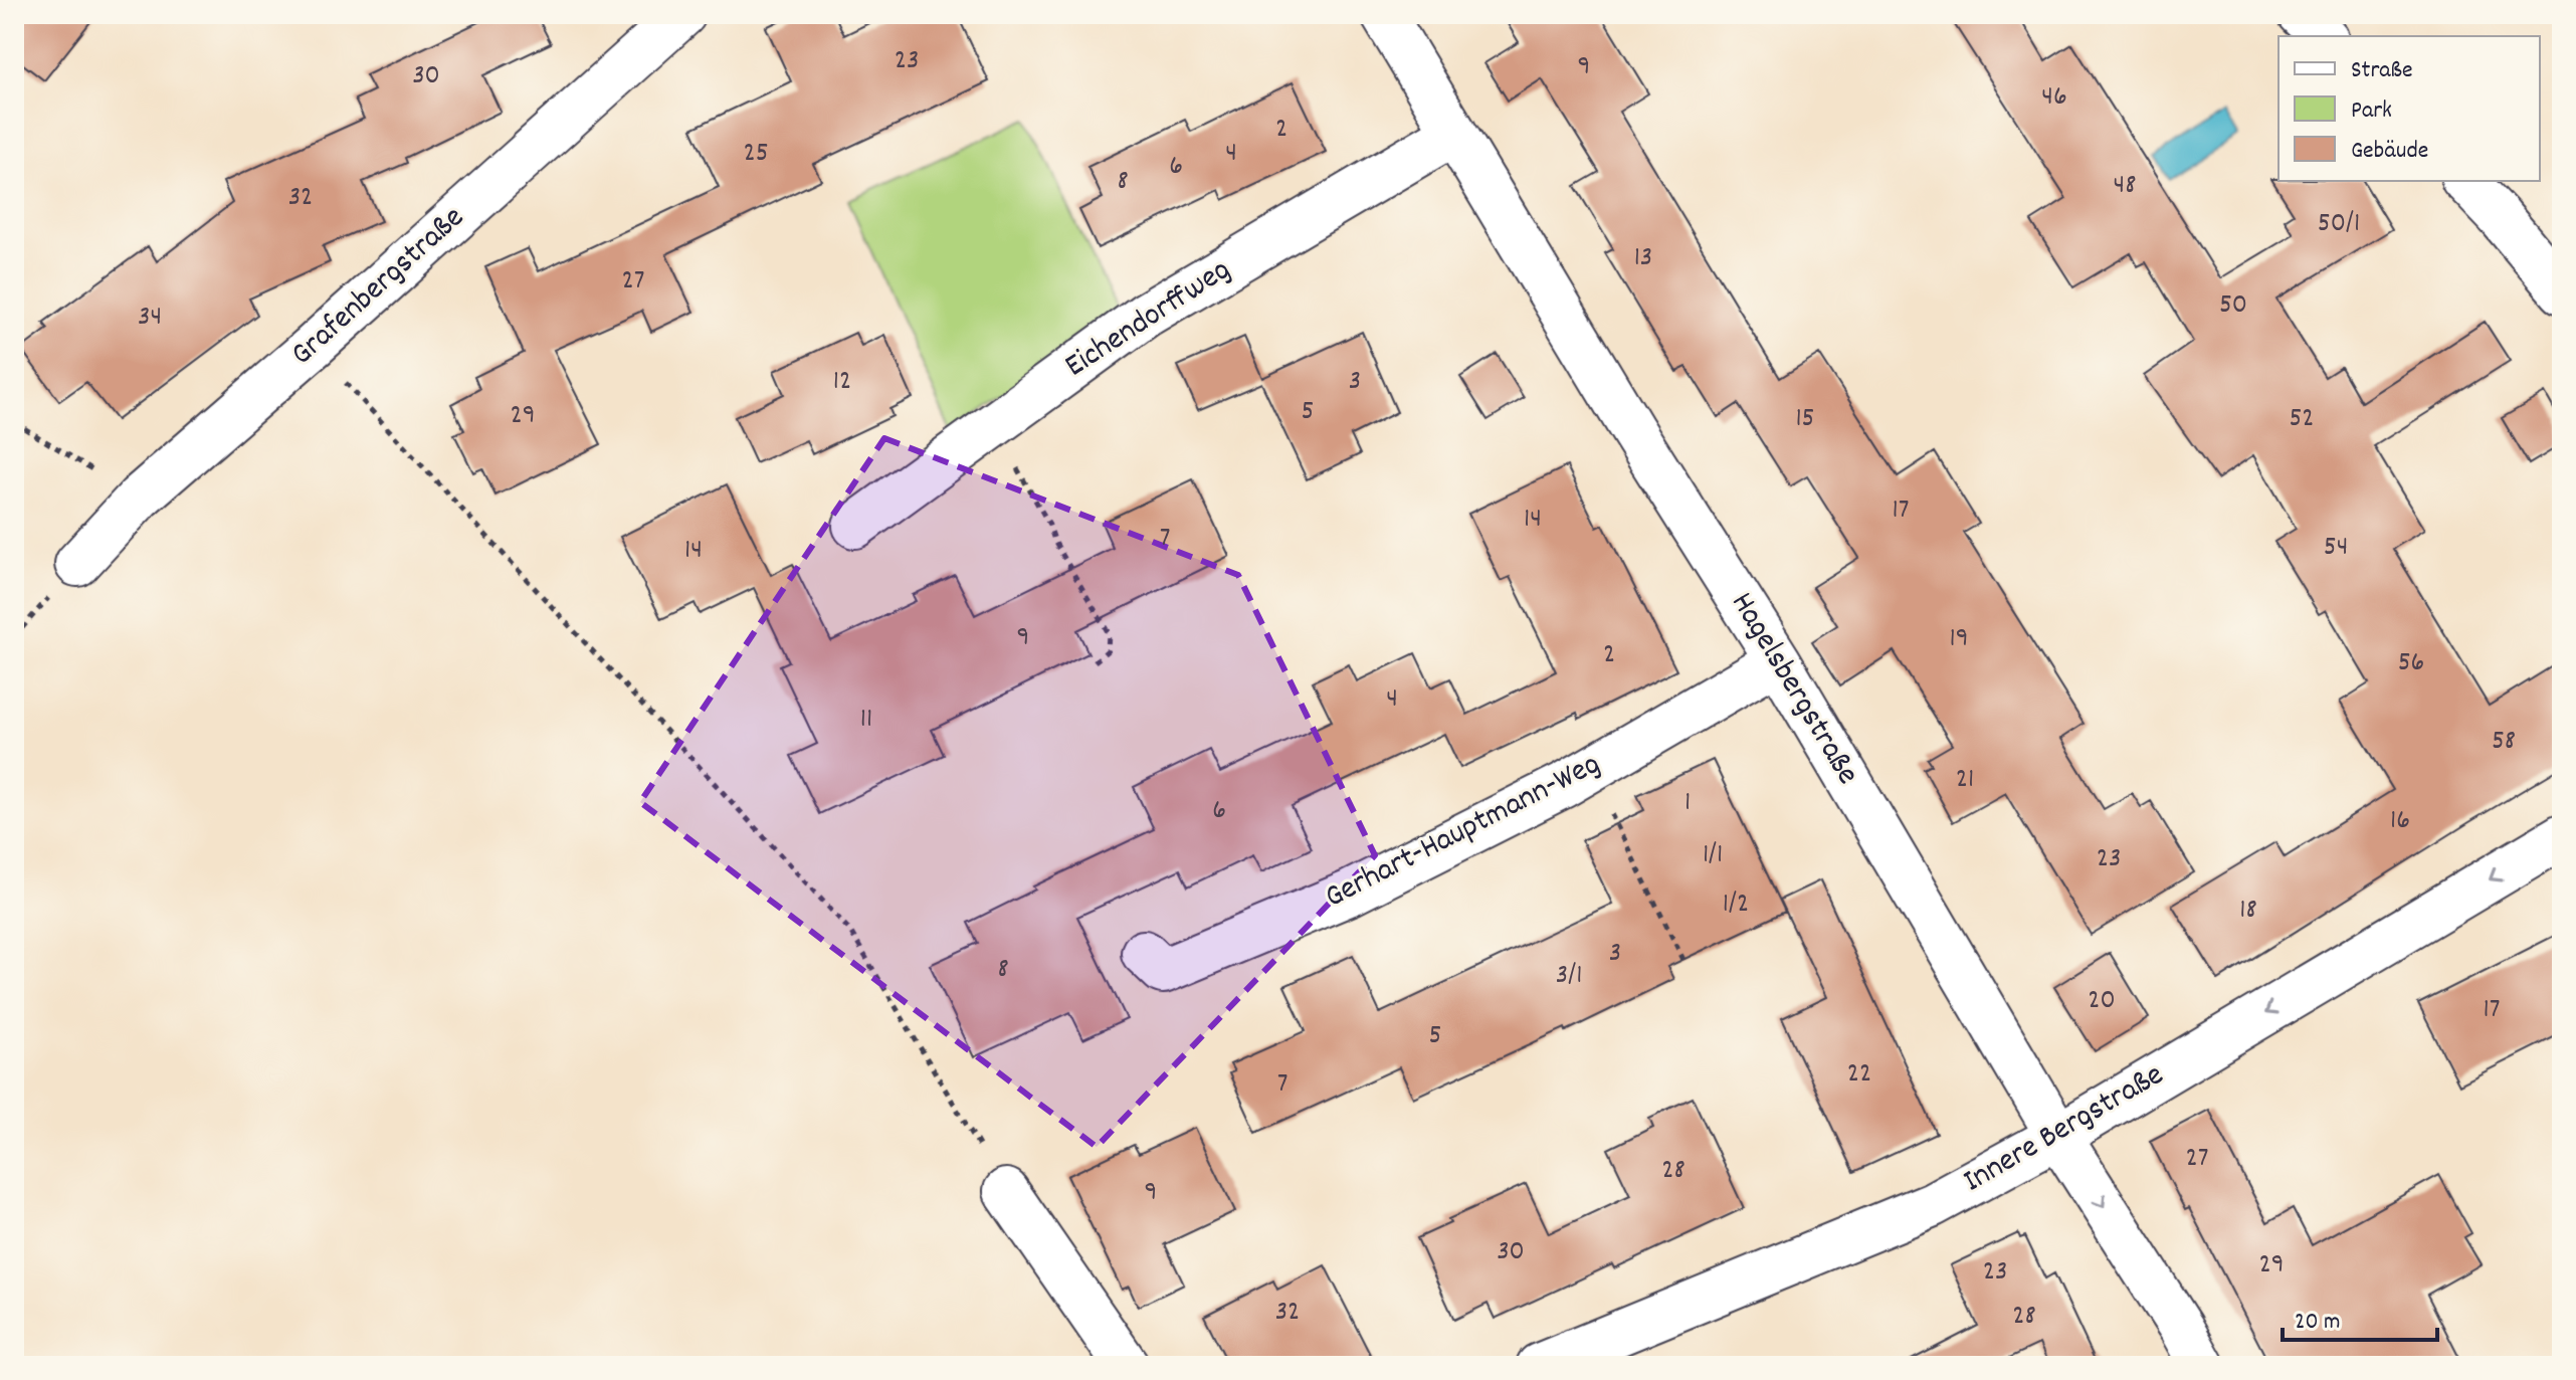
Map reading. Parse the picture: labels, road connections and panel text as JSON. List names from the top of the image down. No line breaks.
{"streets":{"street":["Grafenbergstraße","Eichendorffweg","Hagelsbergstraße","Gerhart-Hauptmann-Weg","Innere Bergstraße"]},"crossings":[["Eichendorffweg","Hagelsbergstraße"],["Hagelsbergstraße","Gerhart-Hauptmann-Weg"],["Hagelsbergstraße","Innere Bergstraße"]],"one_way":["Innere Bergstraße"],"house_numbers":["23","9","30","46","2","25","4","6","8","48","32","50/1","13","27","50","34","12","3","5","29","15","52","17","14","7","54","14","9","19","2","56","4","11","58","21","1","6","16","1/1","23","1/2","18","3","8","3/1","20","17","5","22","7","27","28","9","30","29","23","32","28"],"legend":["Straße","Park","Gebäude"],"scale_bar":"20 m"}
